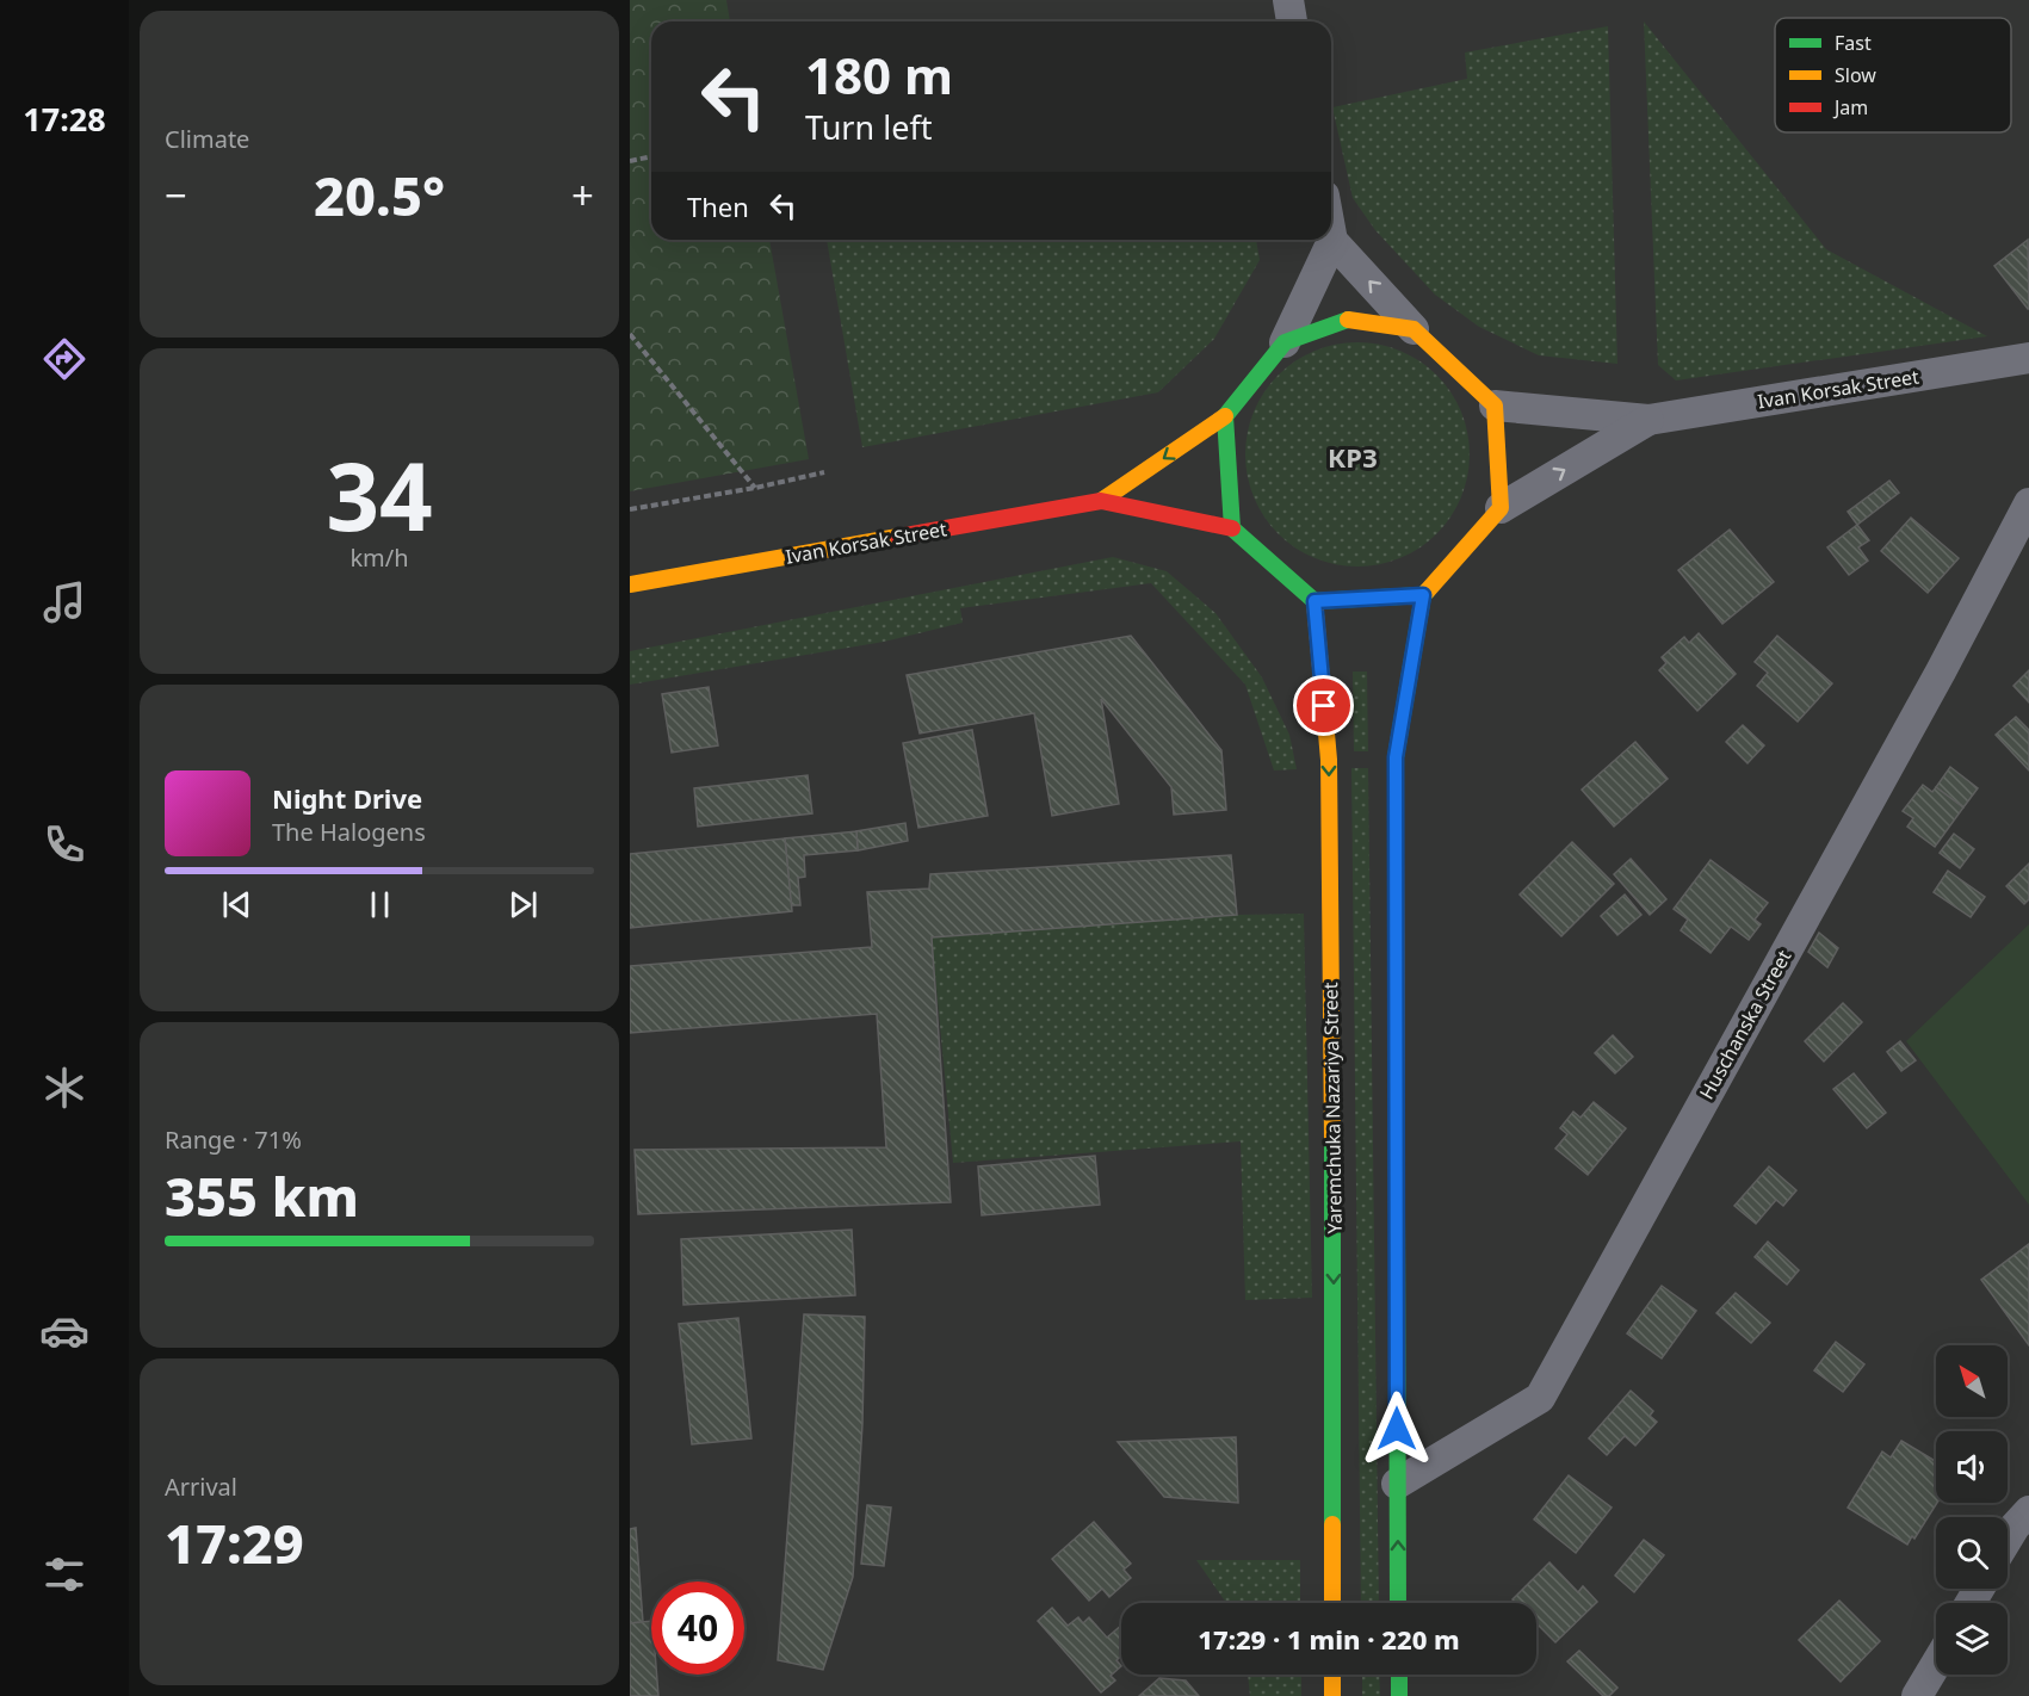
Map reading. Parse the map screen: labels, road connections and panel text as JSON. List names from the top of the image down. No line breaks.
{"streets":{"street":["Ivan Korsak Street","Huschanska Street","Yaremchuka Nazariya Street"]},"districts":["КРЗ"],"legend":["Fast","Slow","Jam"],"north":"top left","page":{"tabs":"17:28","tile":["Climate",["34","km/h"],["Range · 71%","355 km"],["Arrival","17:29"]],"turn":["180 m","Turn left"],"heat":["−","20.5°","+"],"then":"Then","song":["Night Drive","The Halogens"],"limit":"40","trip":"17:29 · 1 min · 220 m"}}
